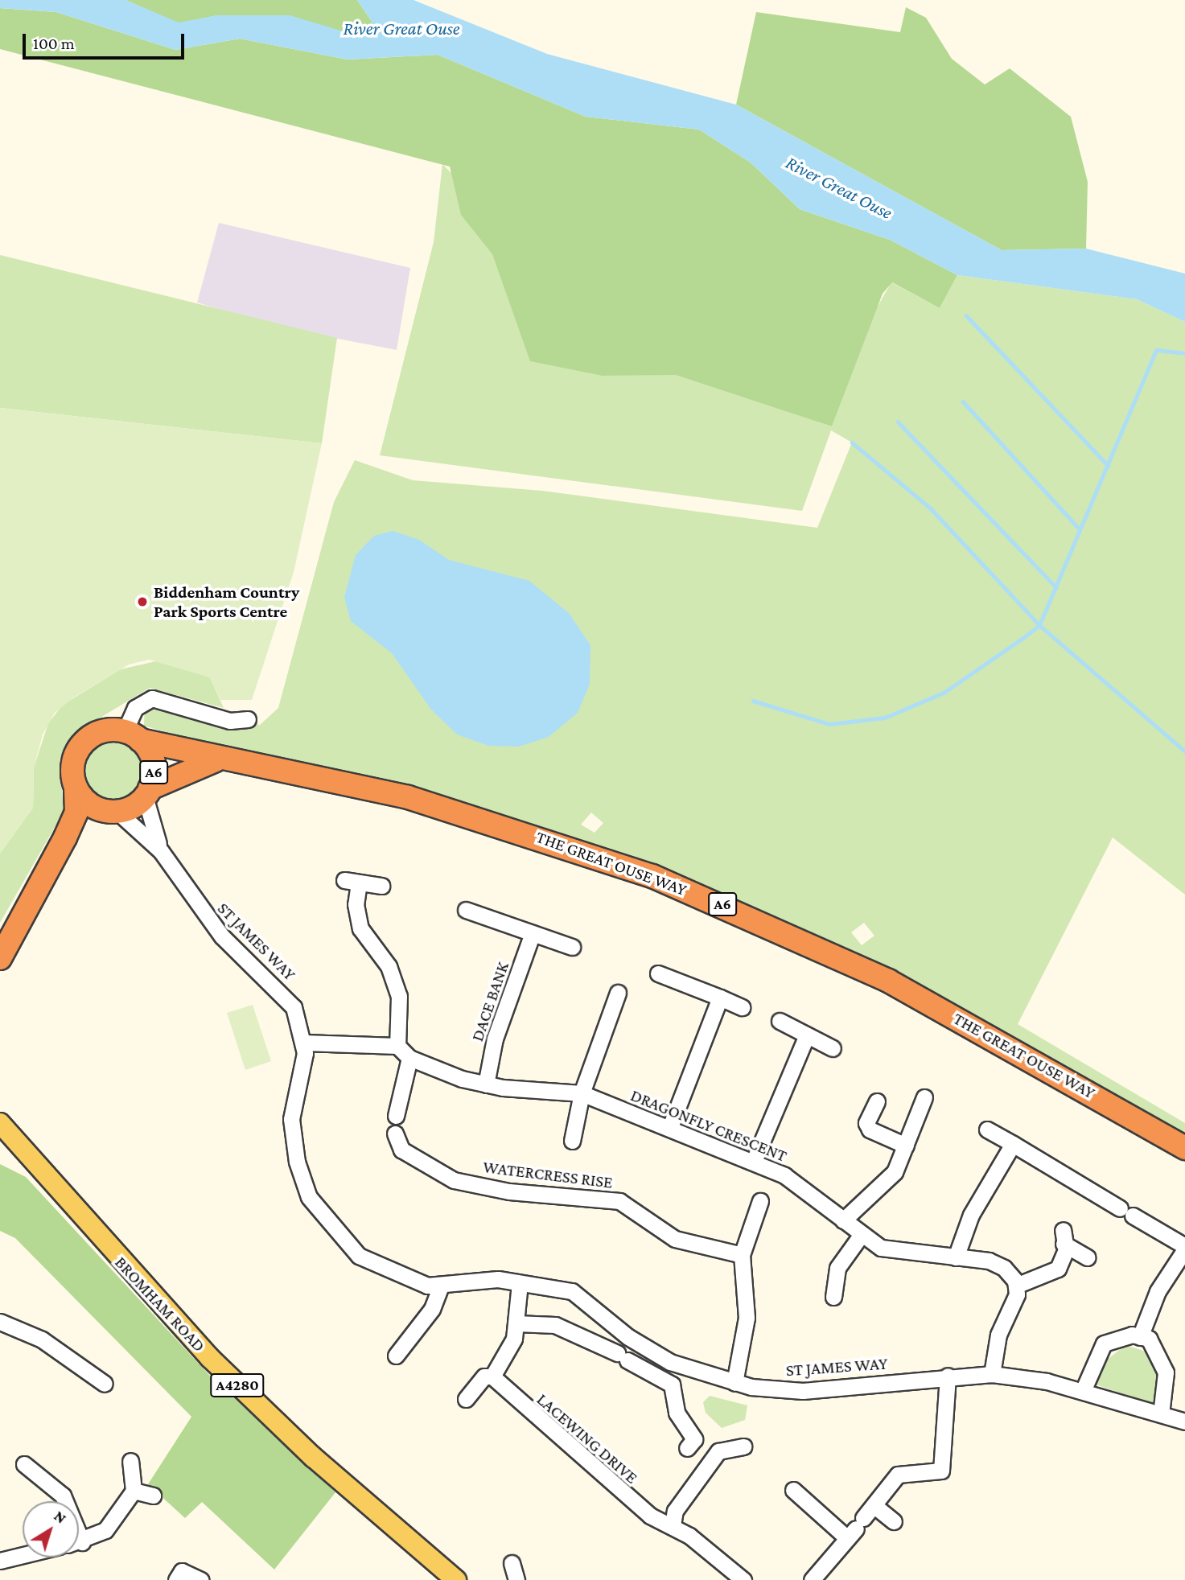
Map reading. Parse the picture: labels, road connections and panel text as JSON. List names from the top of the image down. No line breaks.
{"streets":{"highway":["A6","THE GREAT OUSE WAY"],"main road":["BROMHAM ROAD","A4280"],"street":["ST JAMES WAY","DACE BANK","DRAGONFLY CRESCENT","WATERCRESS RISE","LACEWING DRIVE"]},"crossings":[["A6","THE GREAT OUSE WAY"],["DACE BANK","DRAGONFLY CRESCENT"]],"water":["River Great Ouse"],"places":["Biddenham Country Park Sports Centre"],"scale_bar":"100 m","north":"top right"}
